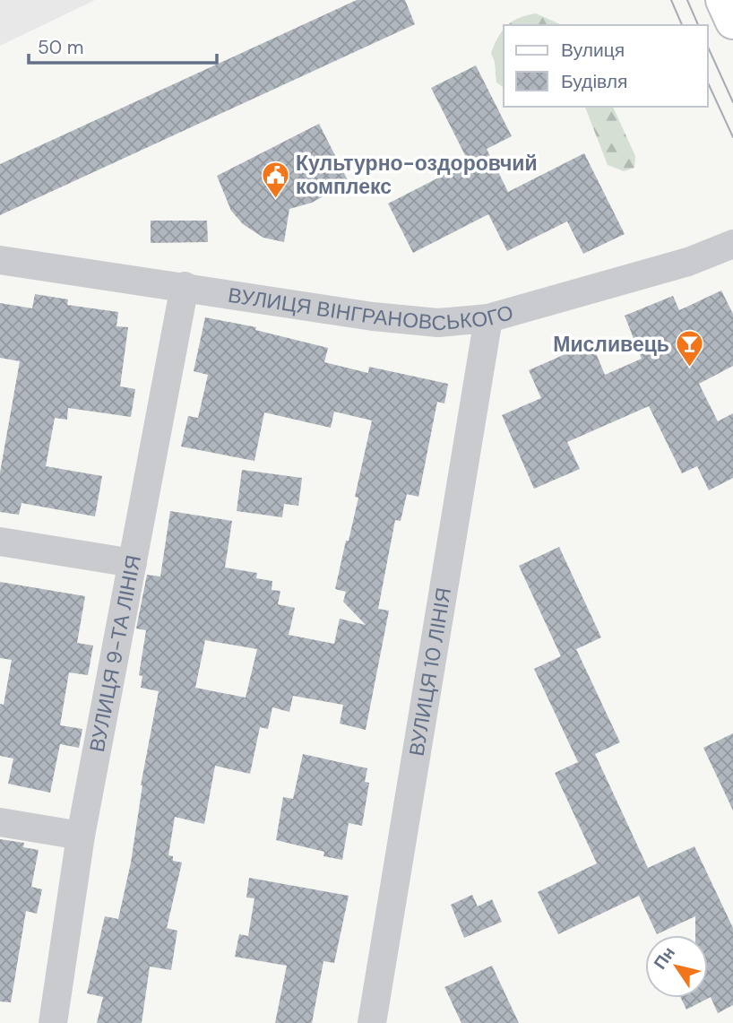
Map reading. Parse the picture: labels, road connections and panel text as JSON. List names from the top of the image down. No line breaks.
{"streets":{"street":["ВУЛИЦЯ ВІНГРАНОВСЬКОГО","ВУЛИЦЯ 9-ТА ЛІНІЯ","ВУЛИЦЯ 10 ЛІНІЯ"]},"crossings":[["ВУЛИЦЯ ВІНГРАНОВСЬКОГО","ВУЛИЦЯ 9-ТА ЛІНІЯ"],["ВУЛИЦЯ ВІНГРАНОВСЬКОГО","ВУЛИЦЯ 10 ЛІНІЯ"]],"places":{"public building":["Культурно-оздоровчий комплекс"],"bar":["Мисливець"]},"legend":["Вулиця","Будівля"],"scale_bar":"50 m","north":"top left"}
